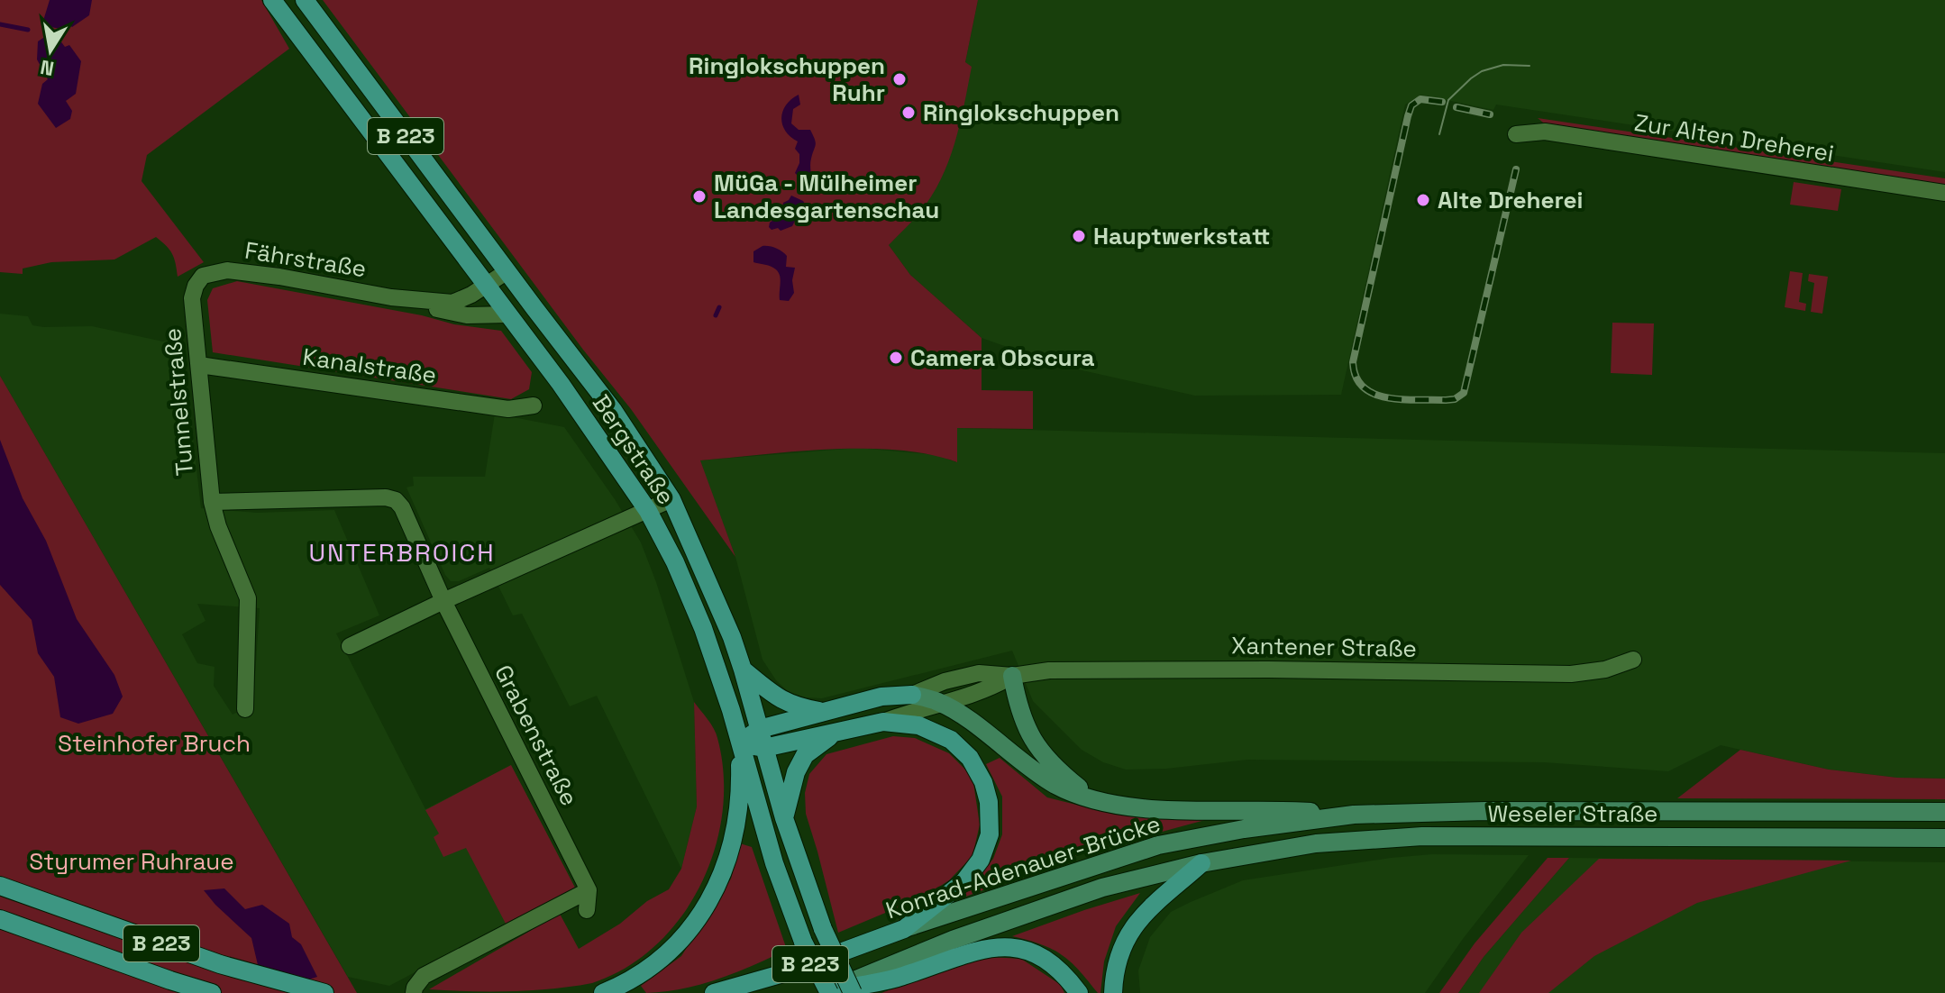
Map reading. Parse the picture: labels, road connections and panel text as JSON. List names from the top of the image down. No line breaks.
{"streets":{"main road":["B 223","Bergstraße","Weseler Straße","Konrad-Adenauer-Brücke"],"street":["Zur Alten Dreherei","Fährstraße","Kanalstraße","Tunnelstraße","Xantener Straße","Grabenstraße"]},"crossings":[["B 223","Bergstraße"],["B 223","Konrad-Adenauer-Brücke"],["Fährstraße","Tunnelstraße"],["Fährstraße","Bergstraße"],["Kanalstraße","Tunnelstraße"],["Tunnelstraße","Grabenstraße"],["Bergstraße","Konrad-Adenauer-Brücke"],["Weseler Straße","Konrad-Adenauer-Brücke"]],"districts":["UNTERBROICH"],"parks":["Steinhofer Bruch","Styrumer Ruhraue"],"places":["Ringlokschuppen Ruhr","Ringlokschuppen","MüGa - Mülheimer Landesgartenschau","Alte Dreherei","Hauptwerkstatt","Camera Obscura"],"north":"bottom"}
